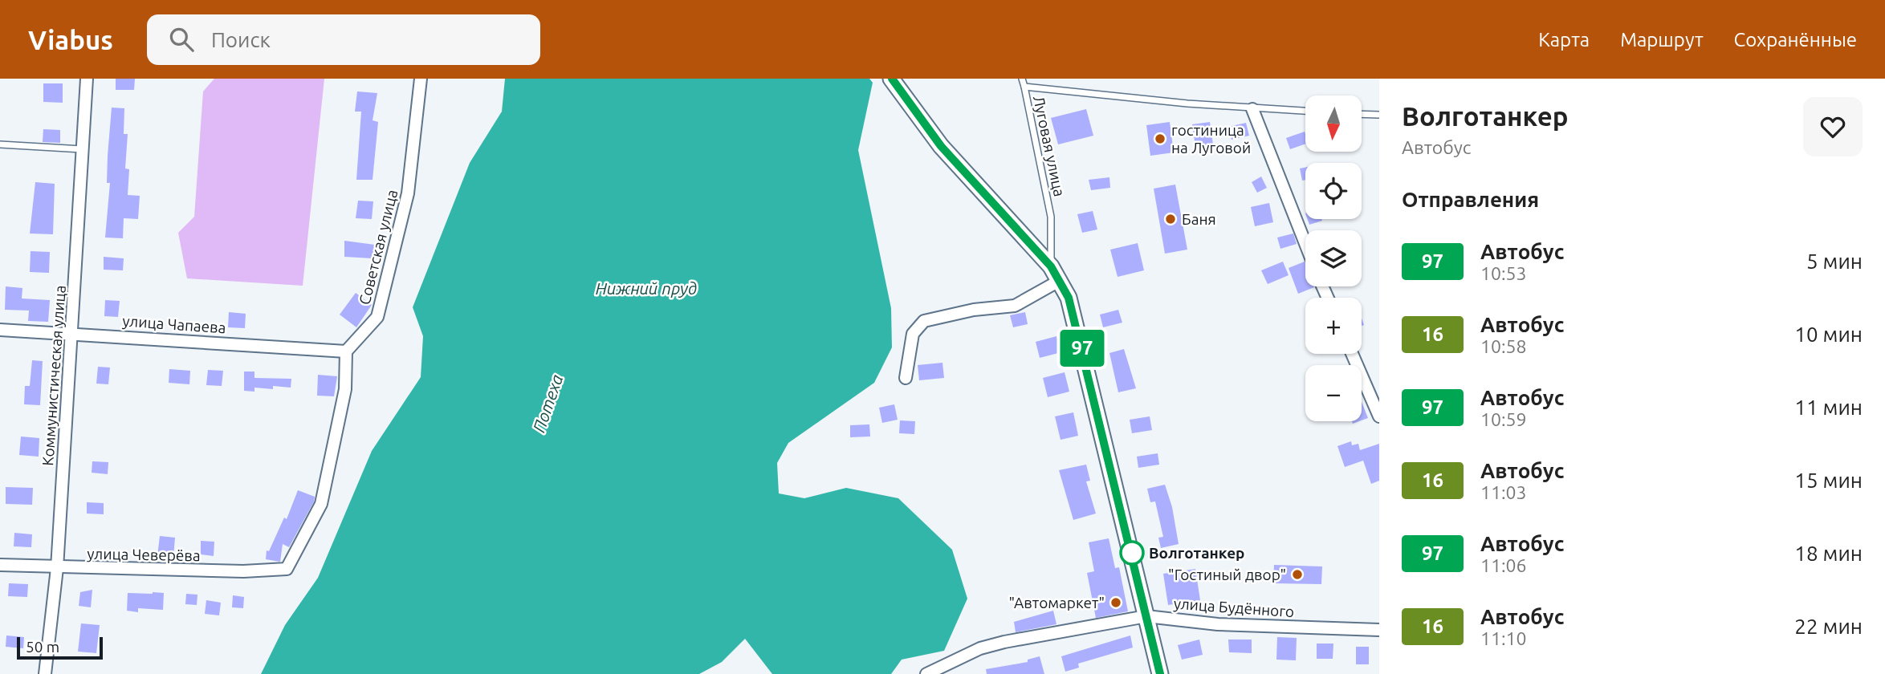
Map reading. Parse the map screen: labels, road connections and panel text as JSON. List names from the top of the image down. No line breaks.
{"streets":{"street":["Советская улица","улица Чапаева","Коммунистическая улица","улица Чеверёва","улица Будённого"],"lane":["Луговая улица"]},"crossings":[["Советская улица","улица Чапаева"],["Советская улица","улица Чеверёва"],["улица Чапаева","Коммунистическая улица"],["улица Чапаева","улица Чеверёва"],["Коммунистическая улица","улица Чеверёва"]],"water":["Нижний пруд","Потеха"],"places":["гостиница на Луговой","Баня","Волготанкер","\"Гостиный двор\"","\"Автомаркет\""],"lines":["bus line 97"],"scale_bar":"50 m","north":"bottom","page":{"header":"Viabus","search":"Поиск","nav":["Карта","Маршрут","Сохранённые"],"on_map":"97","heading":[["Волготанкер","Автобус"],"Отправления"],"map_buttons":["+","−"],"list":[{"mark":"97","name":"Автобус","note":"10:53","value":"5 мин"},{"mark":"16","name":"Автобус","note":"10:58","value":"10 мин"},{"mark":"97","name":"Автобус","note":"10:59","value":"11 мин"},{"mark":"16","name":"Автобус","note":"11:03","value":"15 мин"},{"mark":"97","name":"Автобус","note":"11:06","value":"18 мин"},{"mark":"16","name":"Автобус","note":"11:10","value":"22 мин"}],"scale":"50 m"}}
